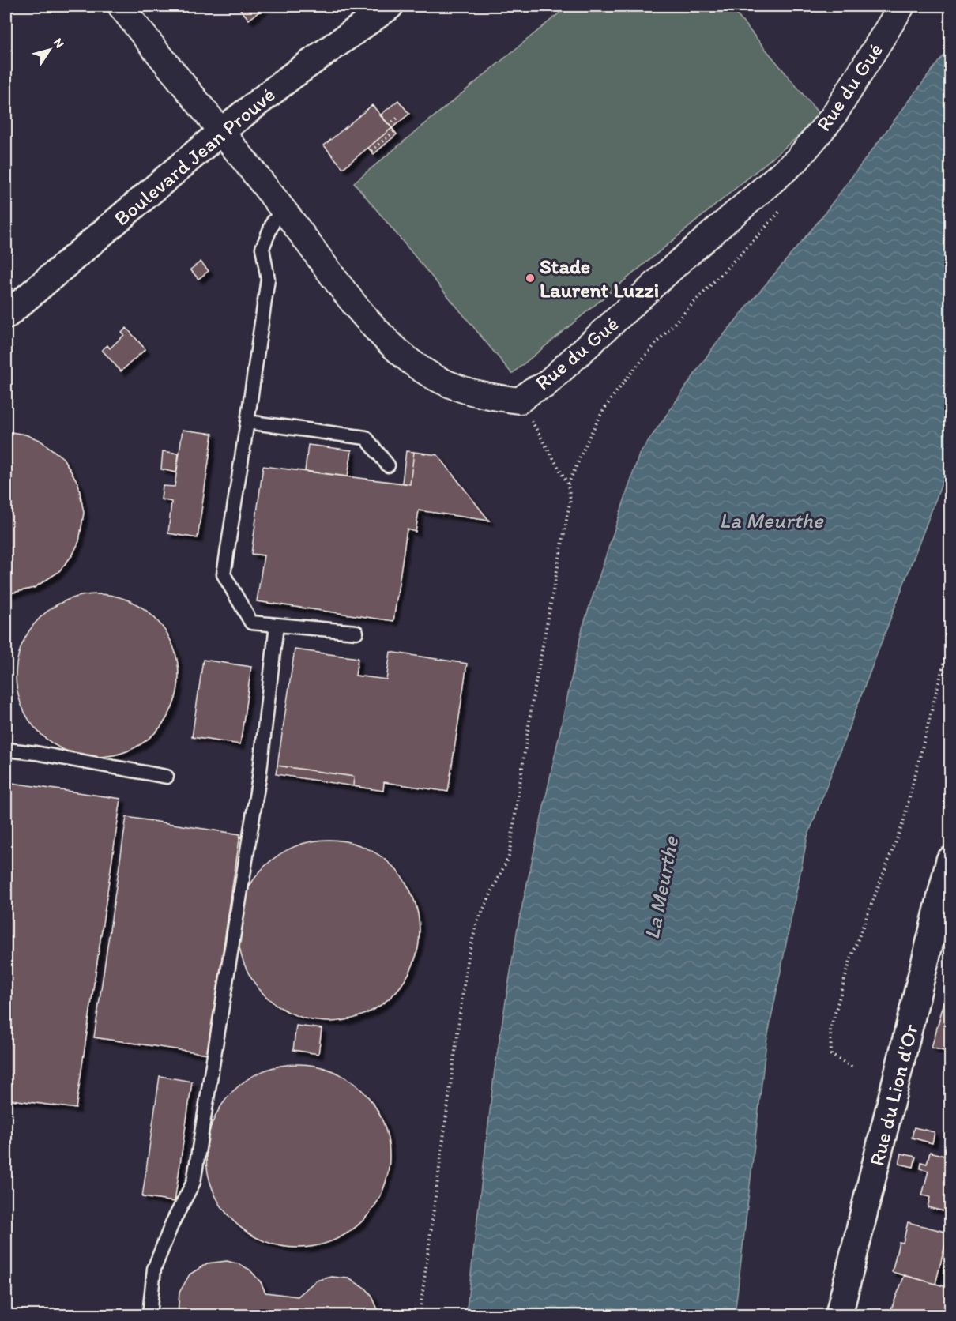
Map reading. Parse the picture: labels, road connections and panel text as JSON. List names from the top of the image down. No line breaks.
{"streets":{"street":["Rue du Gué","Boulevard Jean Prouvé","Rue du Lion d'Or"]},"crossings":[["Rue du Gué","Boulevard Jean Prouvé"]],"water":["La Meurthe"],"places":["Stade Laurent Luzzi"],"north":"top right"}
